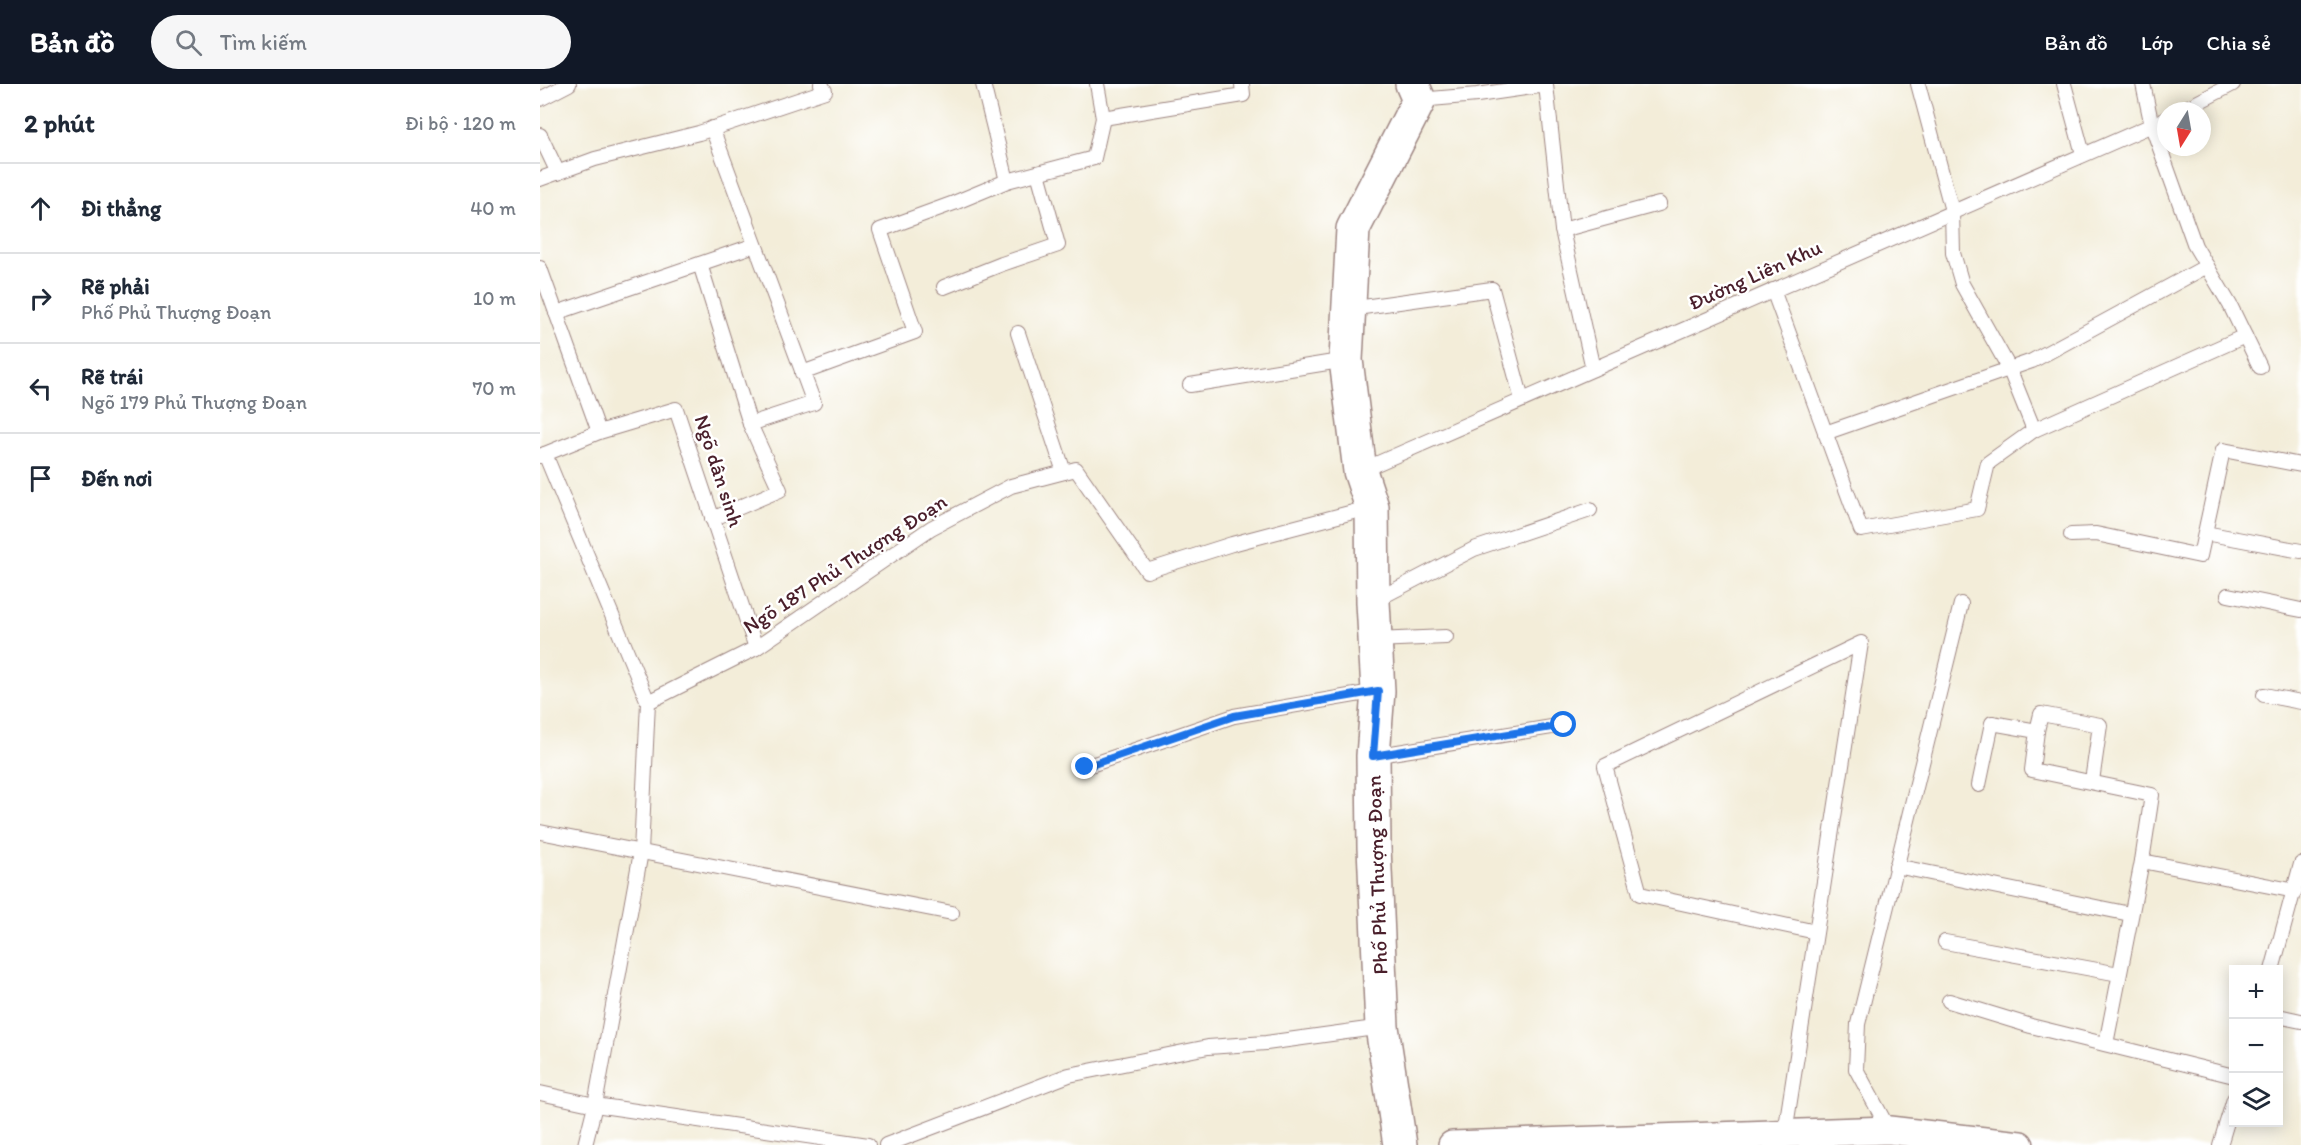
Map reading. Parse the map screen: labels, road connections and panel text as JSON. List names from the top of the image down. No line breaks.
{"streets":{"main road":["Phố Phủ Thượng Đoạn"],"lane":["Đường Liên Khu","Ngõ dân sinh","Ngõ 187 Phủ Thượng Đoạn"]},"crossings":[["Đường Liên Khu","Phố Phủ Thượng Đoạn"],["Ngõ dân sinh","Ngõ 187 Phủ Thượng Đoạn"]],"north":"bottom","page":{"header":"Bản đồ","search":"Tìm kiếm","nav":["Bản đồ","Lớp","Chia sẻ"],"heading":["2 phút","Đi bộ · 120 m"],"list":[["Đi thẳng","40 m"],["Rẽ phải","Phố Phủ Thượng Đoạn","10 m"],["Rẽ trái","Ngõ 179 Phủ Thượng Đoạn","70 m"],"Đến nơi"],"map_buttons":["+","−"]}}
